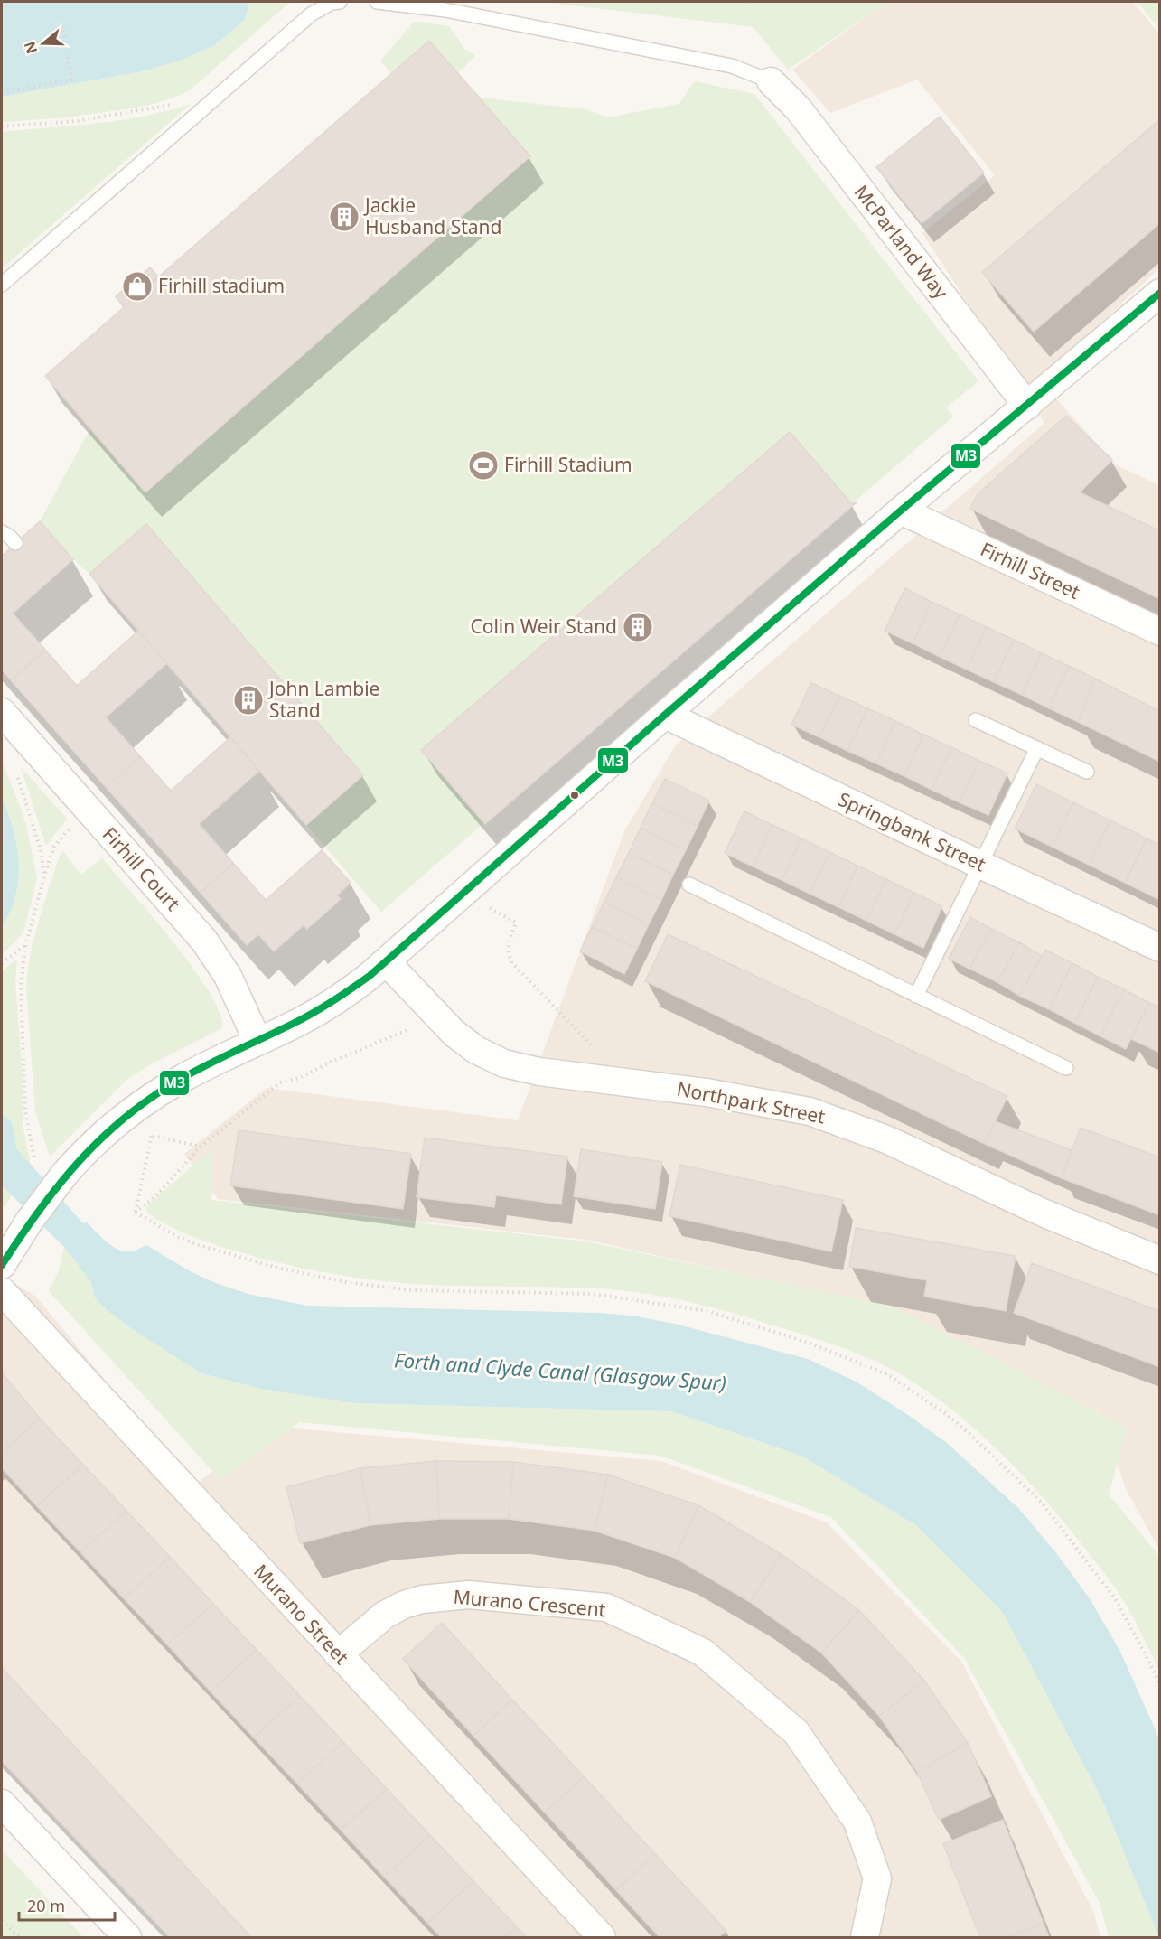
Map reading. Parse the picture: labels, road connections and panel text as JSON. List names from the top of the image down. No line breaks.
{"streets":{"street":["McParland Way","Firhill Street","Springbank Street","Firhill Court","Northpark Street","Murano Crescent","Murano Street"]},"crossings":[["Murano Crescent","Murano Street"]],"water":["Forth and Clyde Canal (Glasgow Spur)"],"places":{"building":["Jackie Husband Stand","Colin Weir Stand","John Lambie Stand"],"shop":["Firhill stadium"],"sports":["Firhill Stadium"]},"lines":["transit line M3"],"scale_bar":"20 m","north":"left"}
